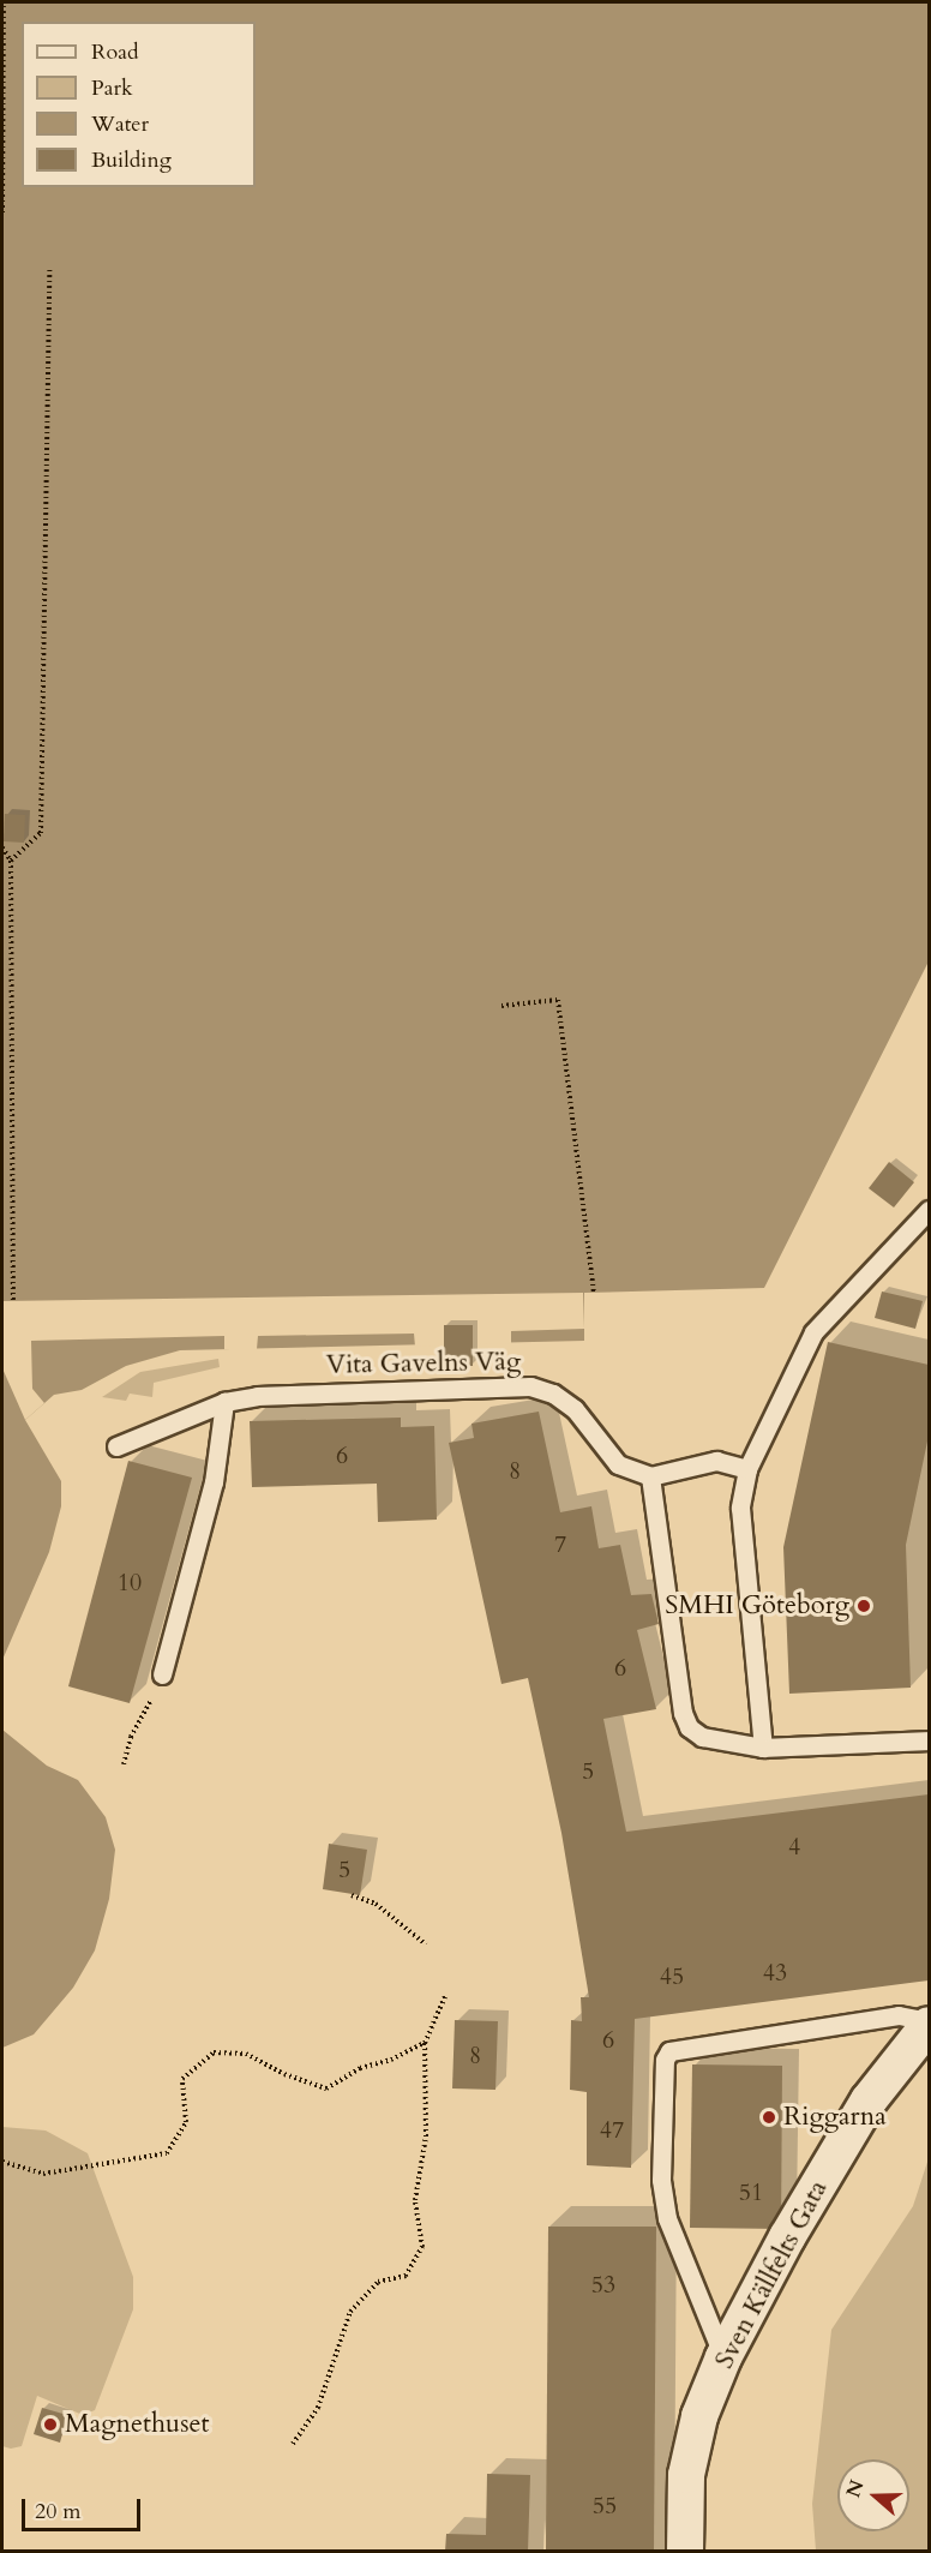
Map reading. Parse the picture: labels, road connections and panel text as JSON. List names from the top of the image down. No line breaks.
{"streets":{"street":["Sven Källfelts Gata"],"lane":["Vita Gavelns Väg"]},"places":["SMHI Göteborg","Riggarna","Magnethuset"],"house_numbers":["6","8","7","10","6","5","4","5","43","45","6","8","47","51","53","55"],"legend":["Road","Park","Water","Building"],"scale_bar":"20 m","north":"left"}
